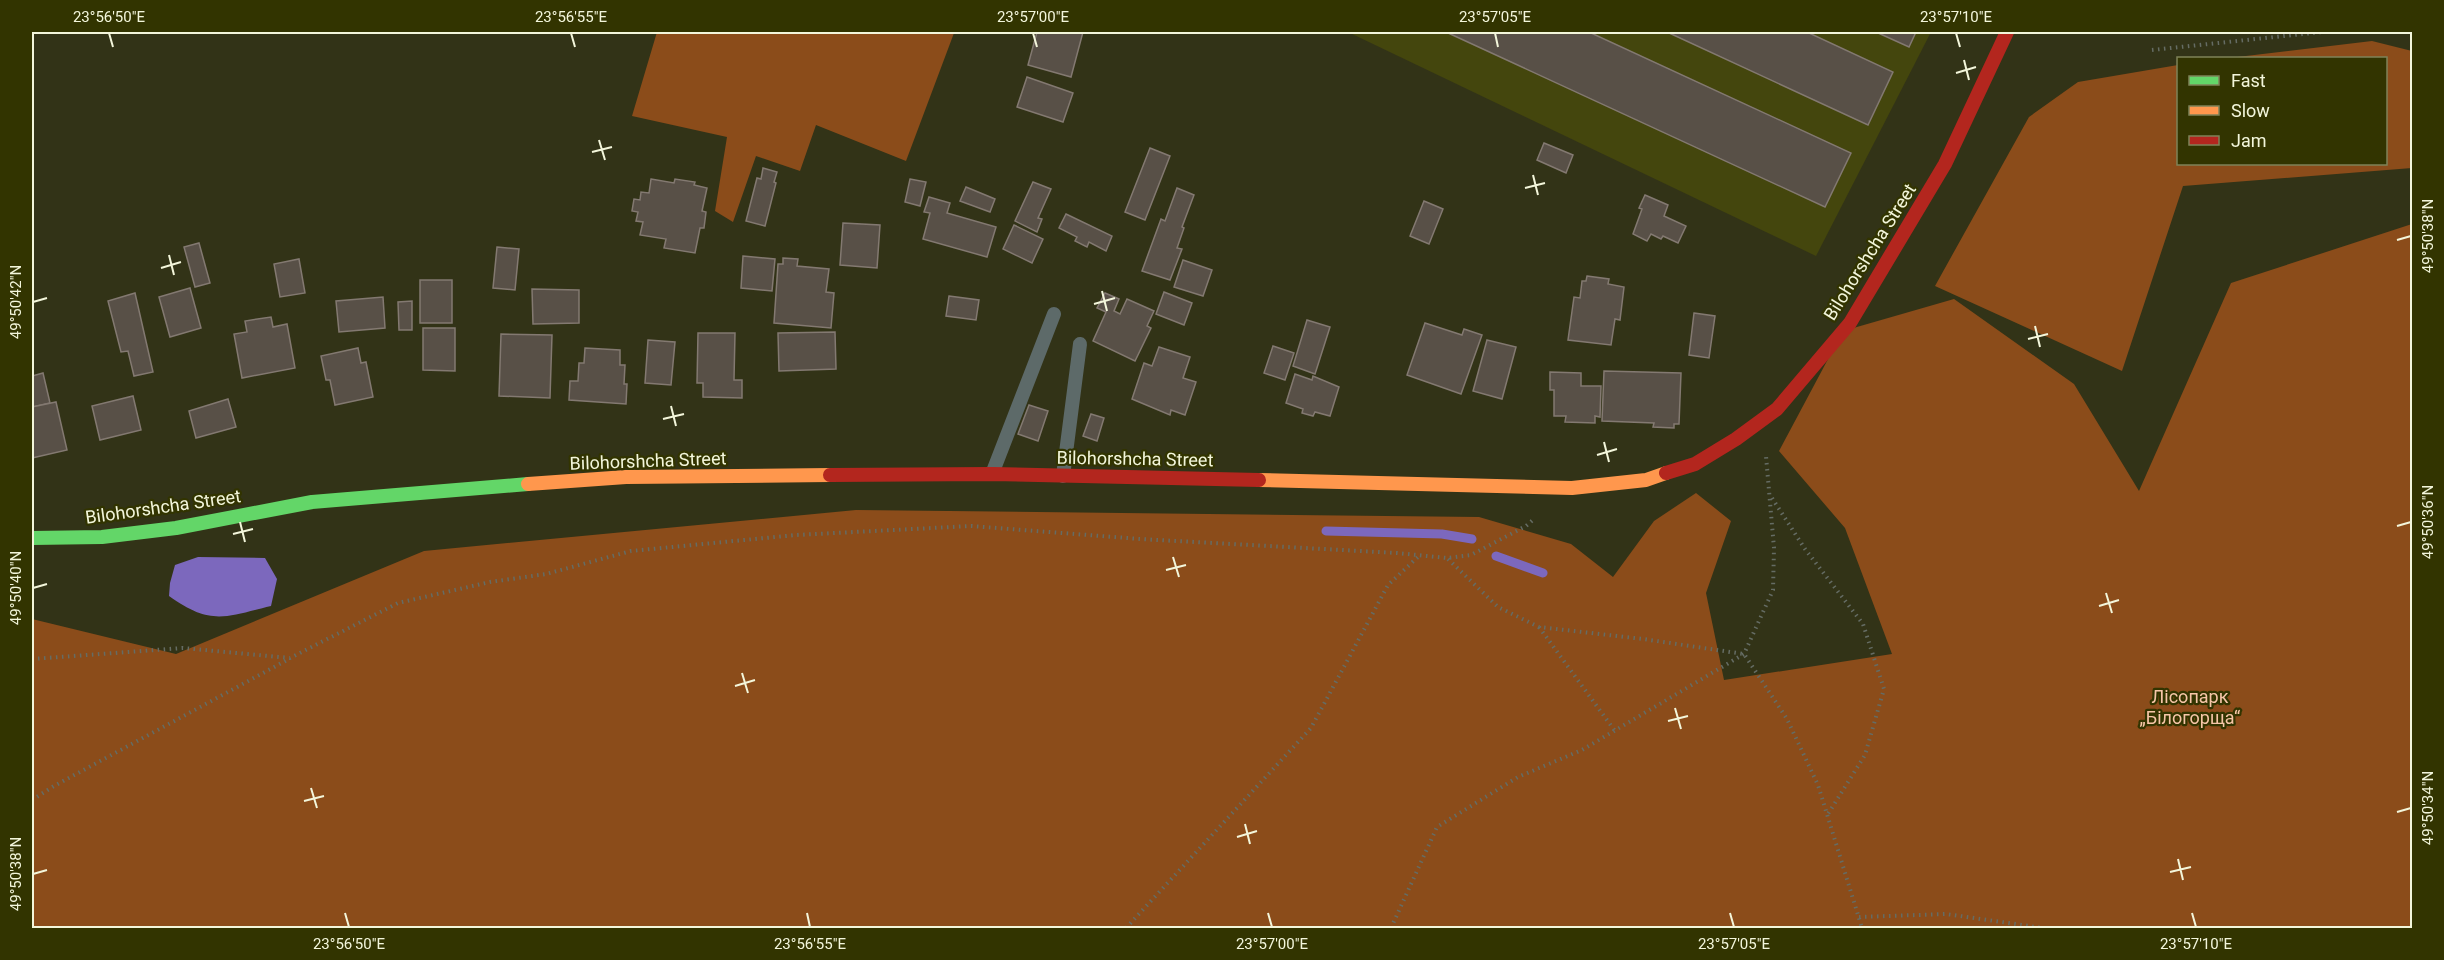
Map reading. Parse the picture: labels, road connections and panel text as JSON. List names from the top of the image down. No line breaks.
{"streets":{"street":["Bilohorshcha Street"]},"parks":["Лісопарк „Білогорща“"],"legend":["Fast","Slow","Jam"],"coordinates":["23°56'50\"E","23°56'55\"E","23°57'00\"E","23°57'05\"E","23°57'10\"E","49°50'38\"N","49°50'42\"N","49°50'36\"N","49°50'40\"N","49°50'34\"N"]}
